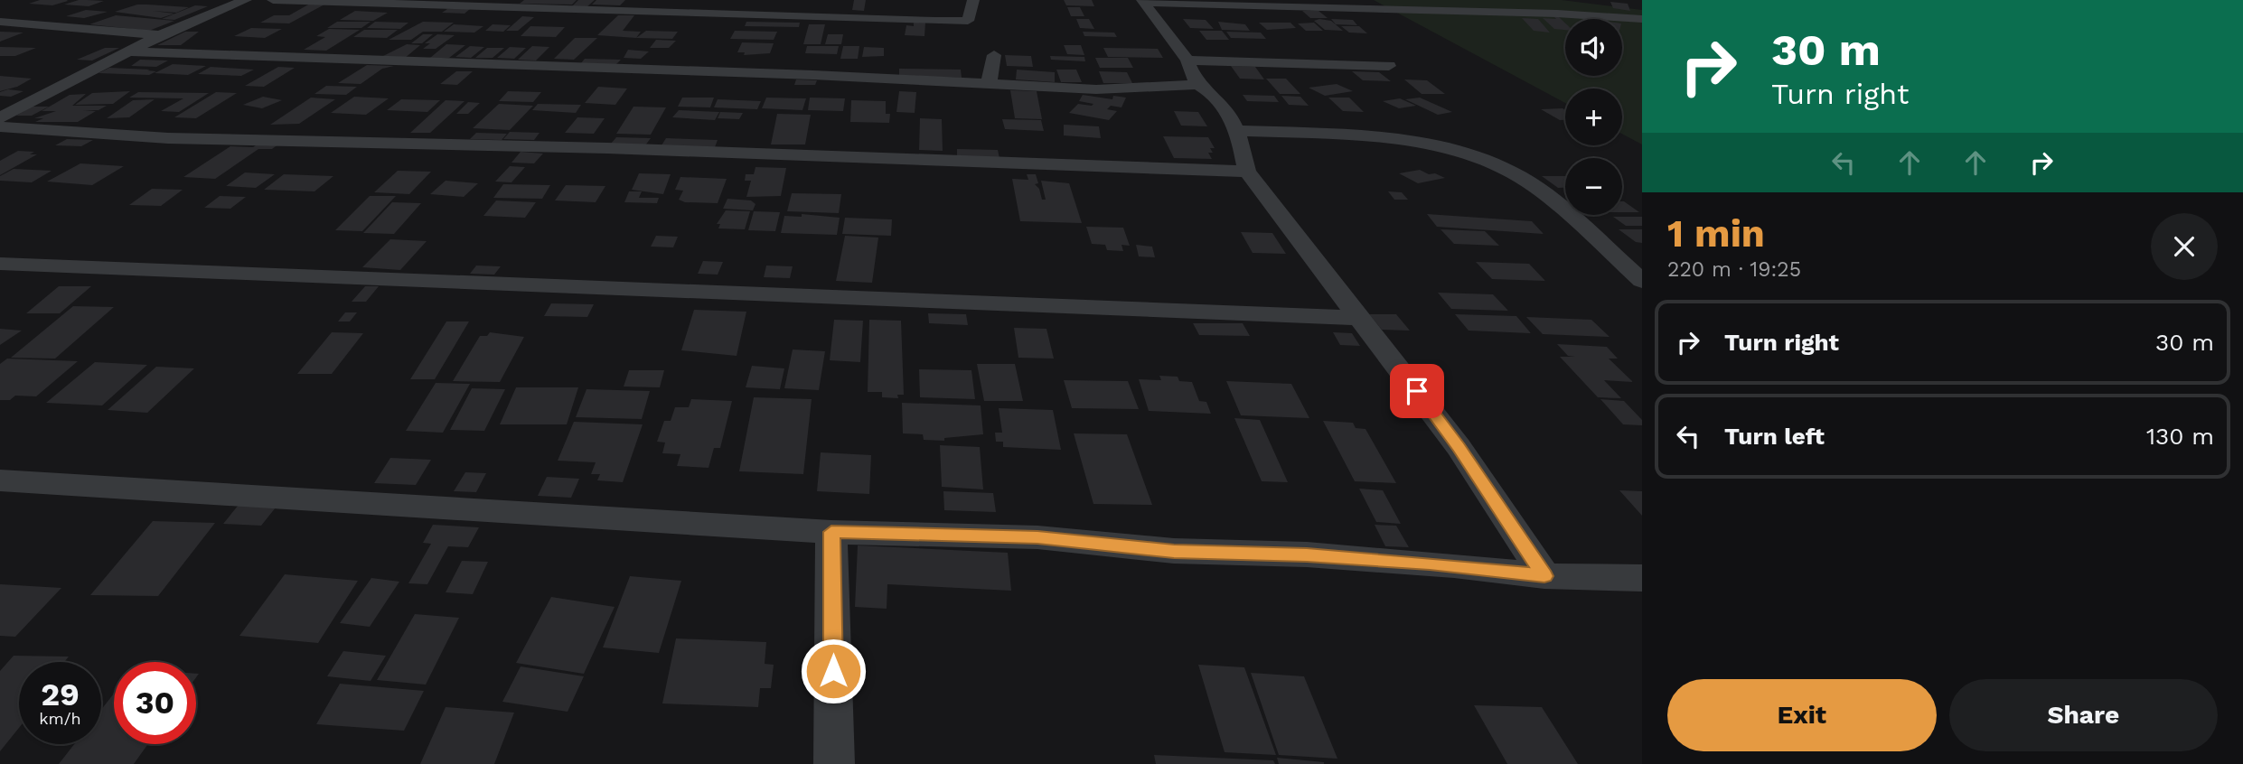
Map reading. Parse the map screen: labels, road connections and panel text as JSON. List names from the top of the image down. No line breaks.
{"page":{"turn":["30 m","Turn right"],"map_buttons":["+","−"],"heading":["1 min","220 m · 19:25"],"list":[{"name":"Turn right","value":"30 m"},{"name":"Turn left","value":"130 m"}],"speed":"29 km/h","limit":"30","buttons":["Exit","Share"]}}
